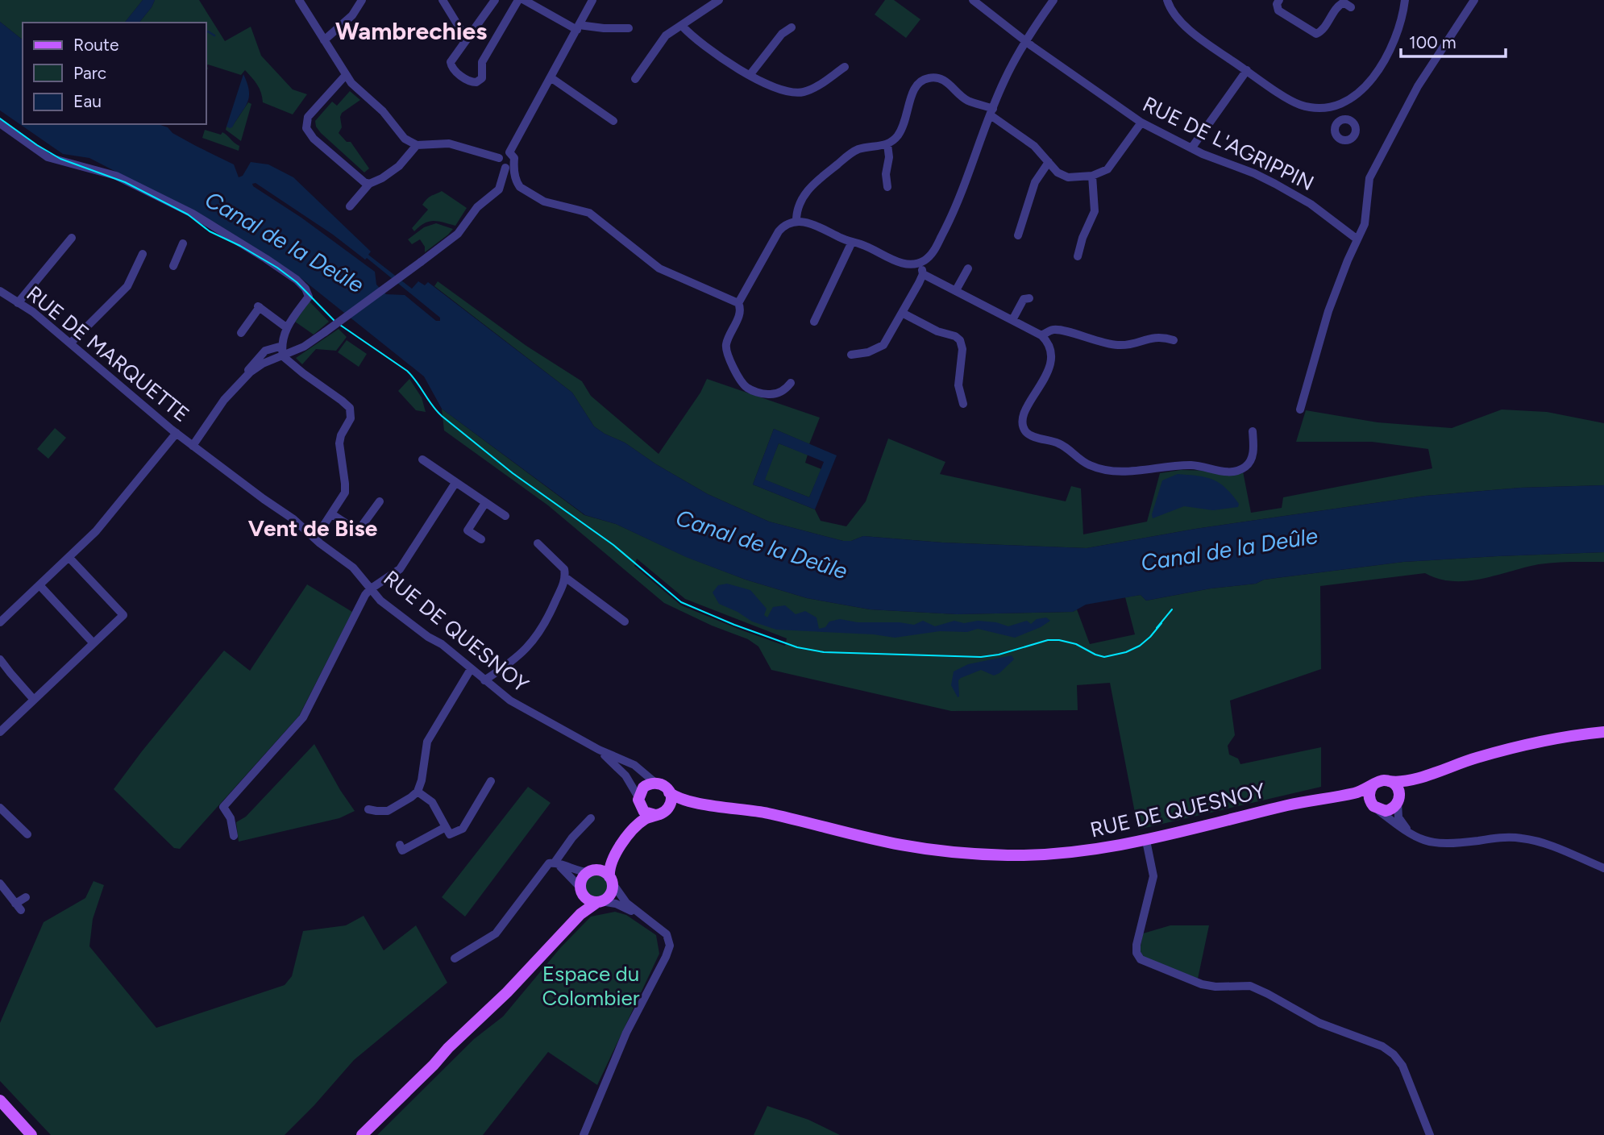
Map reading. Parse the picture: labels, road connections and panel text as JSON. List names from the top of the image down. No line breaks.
{"streets":{"main road":["RUE DE QUESNOY"],"street":["RUE DE L'AGRIPPIN","RUE DE MARQUETTE"]},"crossings":[["RUE DE MARQUETTE","RUE DE QUESNOY"]],"districts":["Wambrechies","Vent de Bise"],"water":["Canal de la Deûle"],"parks":["Espace du Colombier"],"legend":["Route","Parc","Eau"],"scale_bar":"100 m"}
